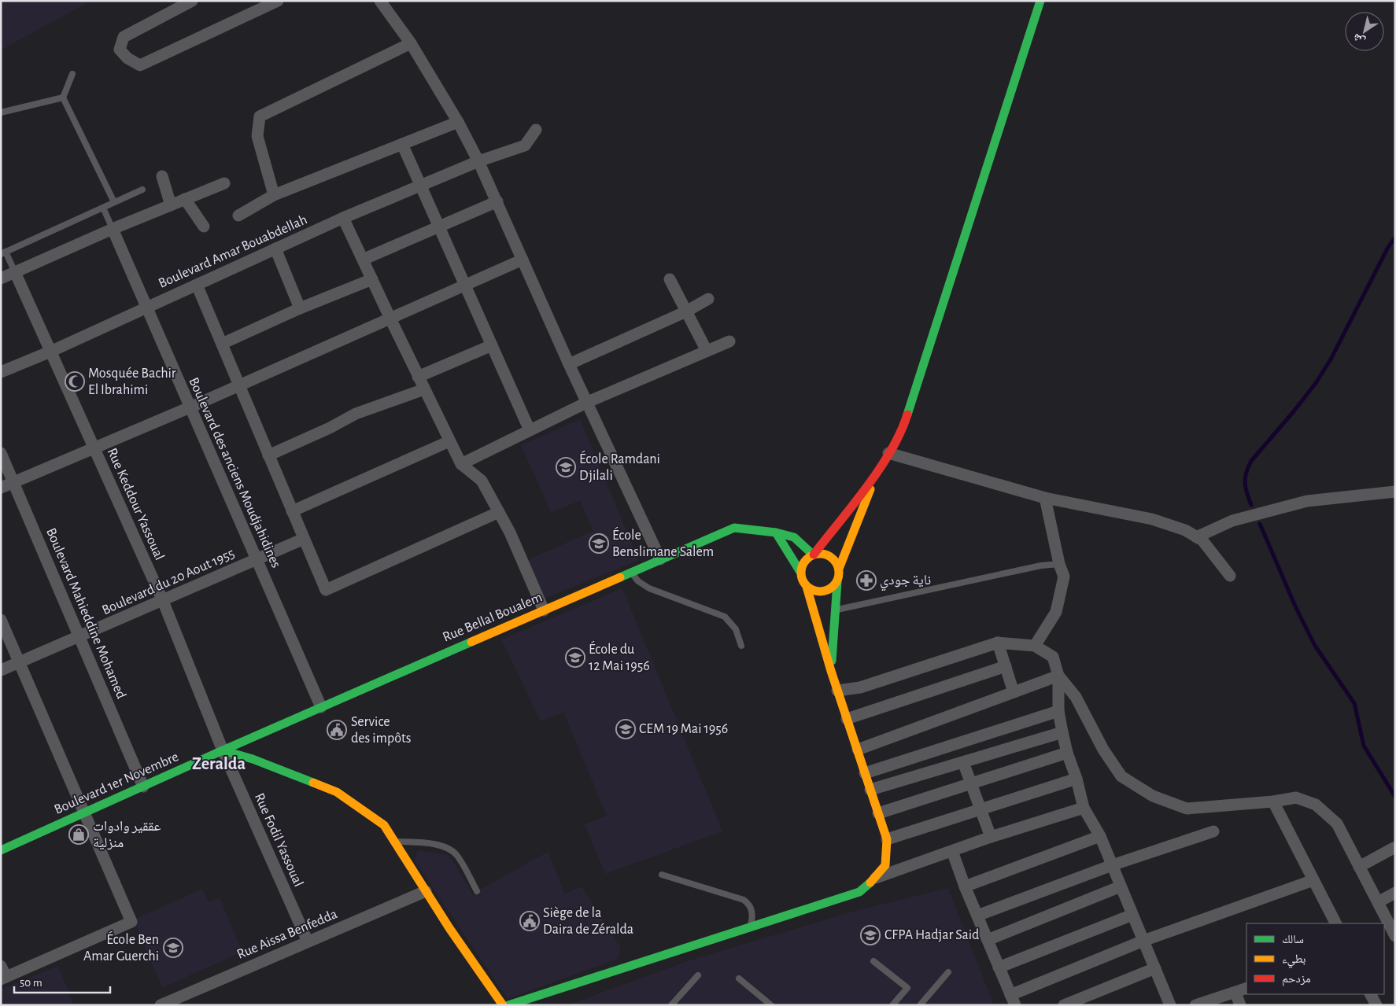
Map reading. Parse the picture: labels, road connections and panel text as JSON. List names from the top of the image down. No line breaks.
{"streets":{"main road":["Rue Bellal Boualem","Boulevard 1er Novembre"],"street":["Boulevard Amar Bouabdellah","Boulevard des anciens Moudjahidines","Rue Keddour Yassoual","Boulevard du 20 Aout 1955","Boulevard Mahieddine Mohamed","Rue Fodil Yassoual","Rue Aissa Benfedda"]},"crossings":[["Boulevard Amar Bouabdellah","Boulevard des anciens Moudjahidines"],["Boulevard Amar Bouabdellah","Rue Keddour Yassoual"],["Boulevard des anciens Moudjahidines","Boulevard du 20 Aout 1955"],["Boulevard des anciens Moudjahidines","Rue Bellal Boualem"],["Rue Keddour Yassoual","Boulevard du 20 Aout 1955"],["Rue Keddour Yassoual","Rue Bellal Boualem"],["Rue Keddour Yassoual","Boulevard 1er Novembre"],["Rue Keddour Yassoual","Rue Fodil Yassoual"],["Boulevard du 20 Aout 1955","Boulevard Mahieddine Mohamed"],["Boulevard Mahieddine Mohamed","Boulevard 1er Novembre"],["Rue Bellal Boualem","Boulevard 1er Novembre"],["Rue Bellal Boualem","Rue Fodil Yassoual"],["Boulevard 1er Novembre","Rue Fodil Yassoual"],["Rue Fodil Yassoual","Rue Aissa Benfedda"]],"districts":["Zeralda"],"places":{"mosque":["Mosquée Bachir El Ibrahimi"],"school or university":["École Ramdani Djilali","École Benslimane Salem","École du 12 Mai 1956","CEM 19 Mai 1956","CFPA Hadjar Said","École Ben Amar Guerchi"],"pharmacy":["ناية جودي"],"public building":["Service des impôts","Siège de la Daira de Zéralda"],"shop":["عققير وادوات منزلية"]},"legend":["سالك","بطيء","مزدحم"],"scale_bar":"50 m","north":"bottom left"}
